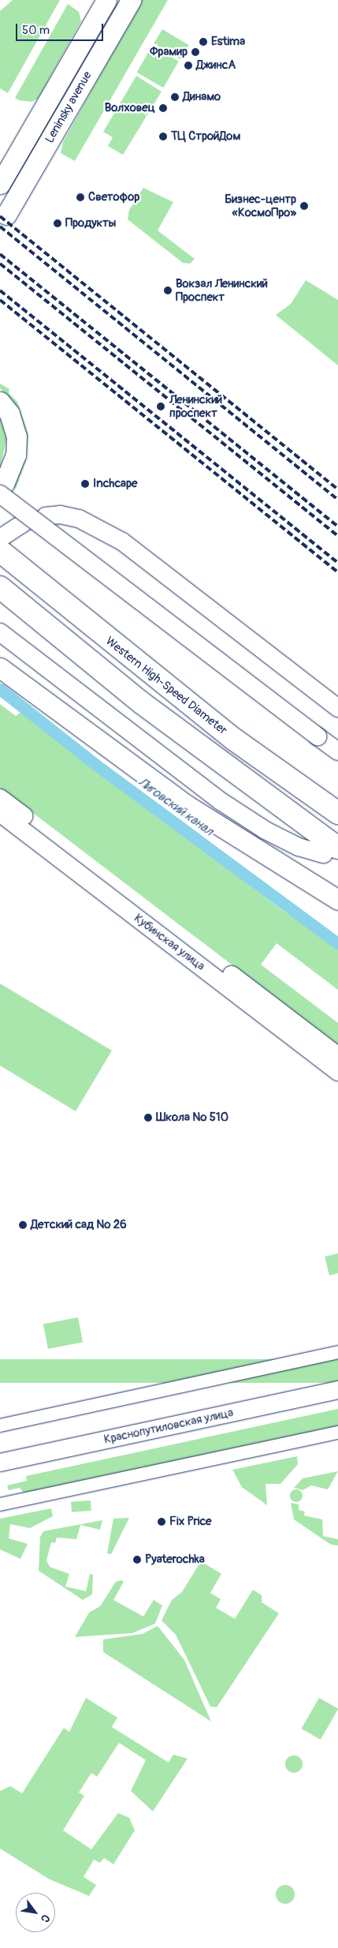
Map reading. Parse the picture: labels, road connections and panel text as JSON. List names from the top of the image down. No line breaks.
{"streets":{"highway":["Western High-Speed Diameter"],"main road":["Leninsky avenue","Кубинская улица","Краснопутиловская улица"]},"water":["Лиговский канал"],"places":["Estima","Фрамир","ДжинсА","Динамо","Волховец","ТЦ СтройДом","Светофор","Бизнес-центр «КосмоПро»","Продукты","Вокзал Ленинский Проспект","Ленинский проспект","Inchcape","Школа № 510","Детский сад № 26","Fix Price","Pyaterochka"],"scale_bar":"50 m","north":"bottom right"}
